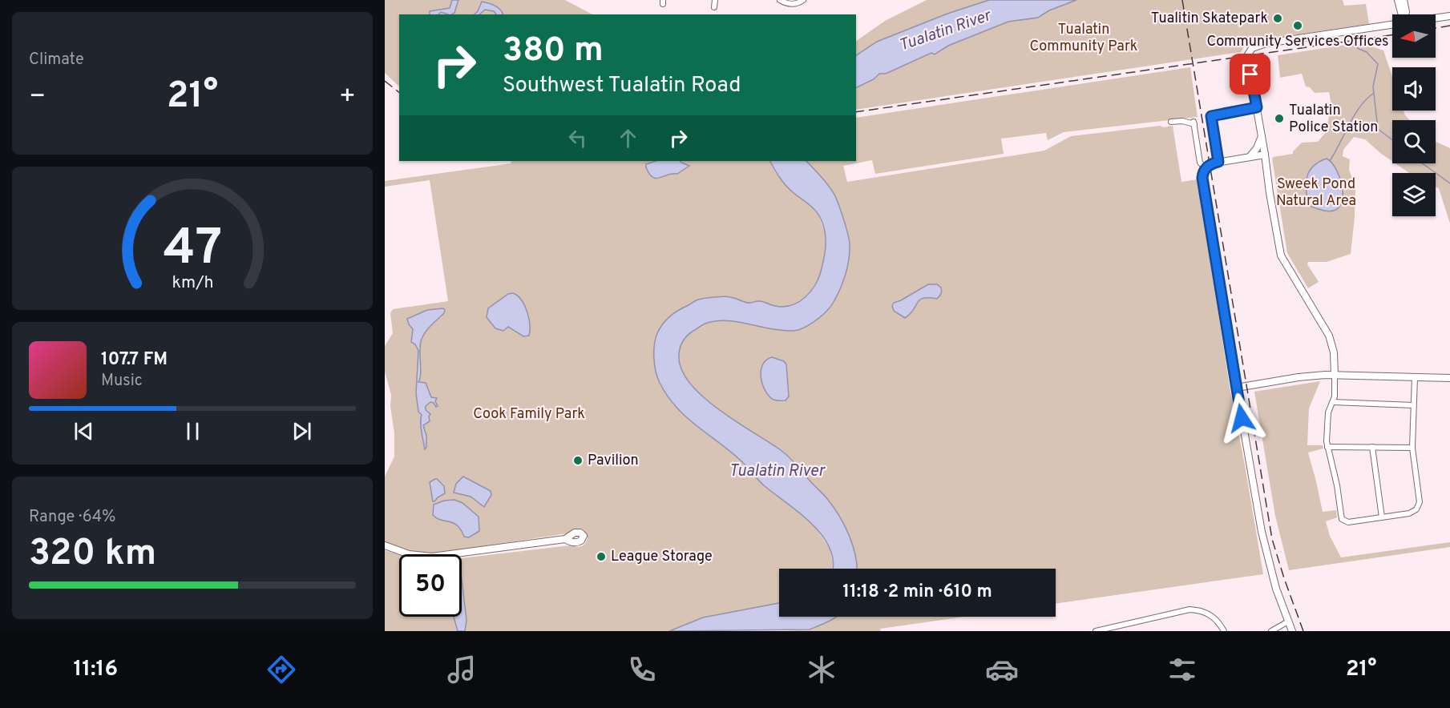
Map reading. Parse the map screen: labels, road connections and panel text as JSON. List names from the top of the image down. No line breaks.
{"water":["Tualatin River"],"parks":["Tualatin Community Park","Sweek Pond Natural Area","Cook Family Park"],"places":["Tualitin Skatepark","Community Services Offices","Tualatin Police Station","Pavilion","League Storage"],"north":"left","page":{"tile":["Climate",["Range · 64%","320 km"]],"turn":["380 m","Southwest Tualatin Road"],"heat":["−","21°","+"],"song":["107.7 FM","Music"],"limit":"50","trip":"11:18 · 2 min · 610 m","tabs":["11:16","21°"],"gauge":["47","km/h"]}}
